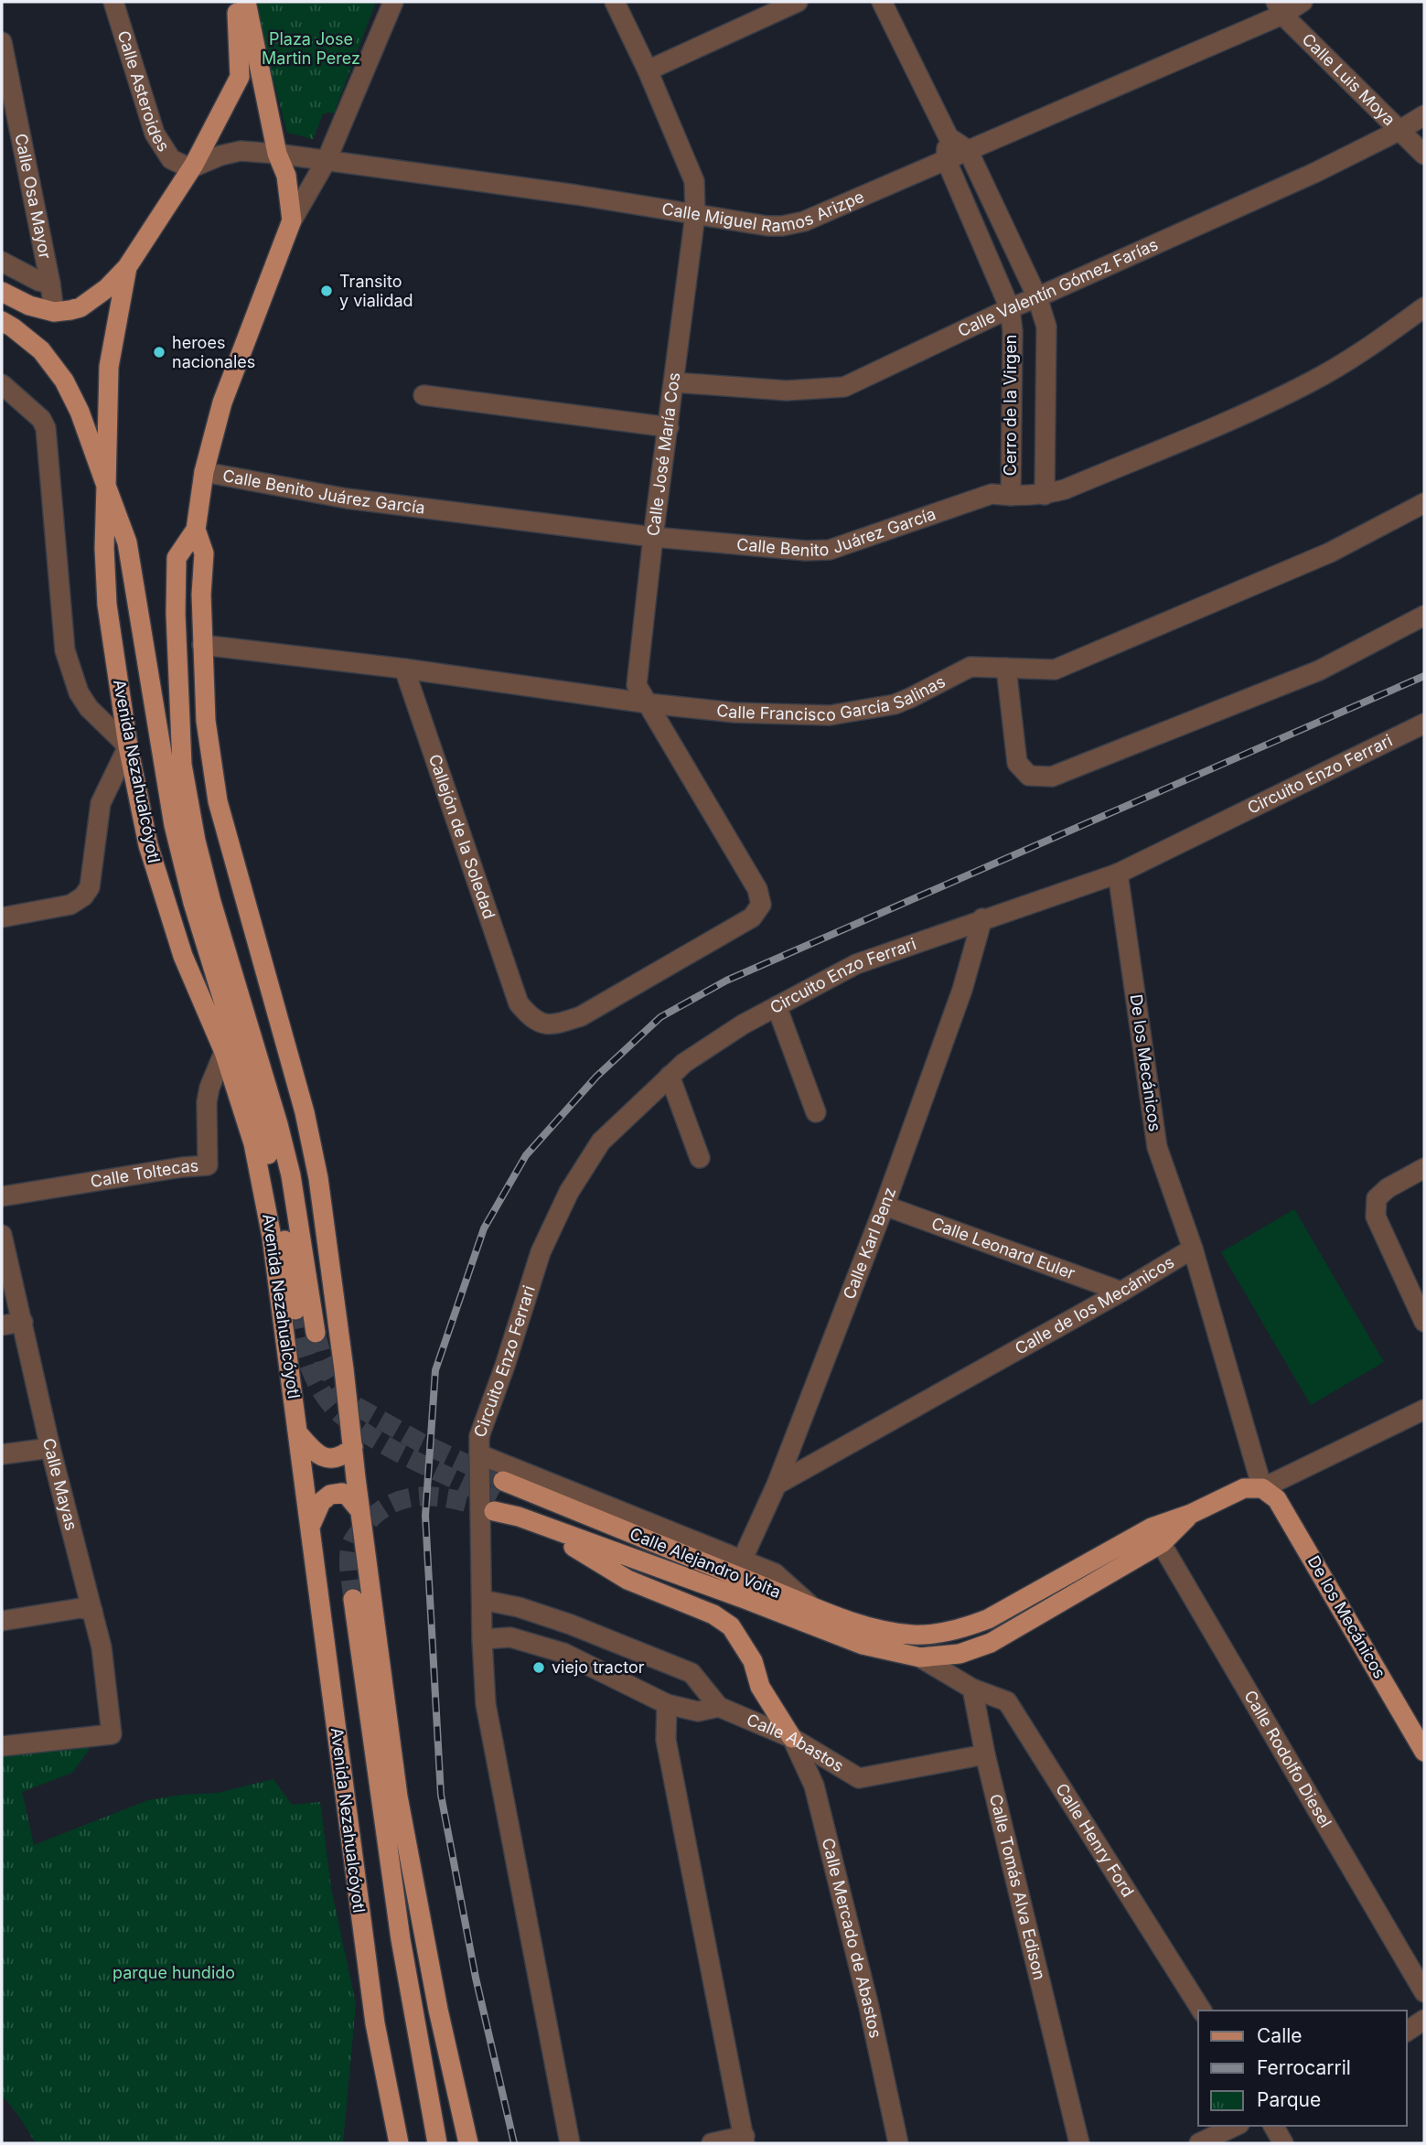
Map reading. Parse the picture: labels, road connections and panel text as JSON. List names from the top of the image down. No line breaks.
{"streets":{"main road":["Avenida Nezahualcóyotl","De los Mecánicos","Calle Alejandro Volta"],"street":["Calle Luis Moya","Calle Asteroides","Calle Osa Mayor","Calle Miguel Ramos Arizpe","Calle Valentín Gómez Farías","Cerro de la Virgen","Calle José María Cos","Calle Benito Juárez García","Calle Francisco García Salinas","Circuito Enzo Ferrari","Callejón de la Soledad","Calle Toltecas","Calle Karl Benz","Calle Leonard Euler","Calle de los Mecánicos","Calle Mayas","Calle Abastos","Calle Rodolfo Diesel","Calle Henry Ford","Calle Tomás Alva Edison","Calle Mercado de Abastos"]},"crossings":[["Calle Luis Moya","Calle Miguel Ramos Arizpe"],["Calle Luis Moya","Calle Valentín Gómez Farías"],["Calle Asteroides","Calle Miguel Ramos Arizpe"],["Calle Miguel Ramos Arizpe","Cerro de la Virgen"],["Calle Miguel Ramos Arizpe","Calle José María Cos"],["Calle Valentín Gómez Farías","Cerro de la Virgen"],["Calle Valentín Gómez Farías","Calle José María Cos"],["Cerro de la Virgen","Calle Benito Juárez García"],["Calle José María Cos","Calle Benito Juárez García"],["Calle José María Cos","Calle Francisco García Salinas"],["Calle José María Cos","Callejón de la Soledad"],["Calle Benito Juárez García","Avenida Nezahualcóyotl"],["Calle Francisco García Salinas","Avenida Nezahualcóyotl"],["Calle Francisco García Salinas","Callejón de la Soledad"],["Avenida Nezahualcóyotl","Calle Toltecas"],["Circuito Enzo Ferrari","De los Mecánicos"],["Circuito Enzo Ferrari","Calle Karl Benz"],["Circuito Enzo Ferrari","Calle Abastos"],["De los Mecánicos","Calle de los Mecánicos"],["De los Mecánicos","Calle Alejandro Volta"],["Calle Karl Benz","Calle Leonard Euler"],["Calle Karl Benz","Calle de los Mecánicos"],["Calle Leonard Euler","Calle de los Mecánicos"],["Calle de los Mecánicos","Calle Alejandro Volta"],["Calle Alejandro Volta","Calle Rodolfo Diesel"],["Calle Abastos","Calle Tomás Alva Edison"],["Calle Abastos","Calle Mercado de Abastos"],["Calle Henry Ford","Calle Tomás Alva Edison"]],"parks":["Plaza Jose Martin Perez","parque hundido"],"places":["Transito y vialidad","heroes nacionales","viejo tractor"],"legend":["Calle","Ferrocarril","Parque"]}
